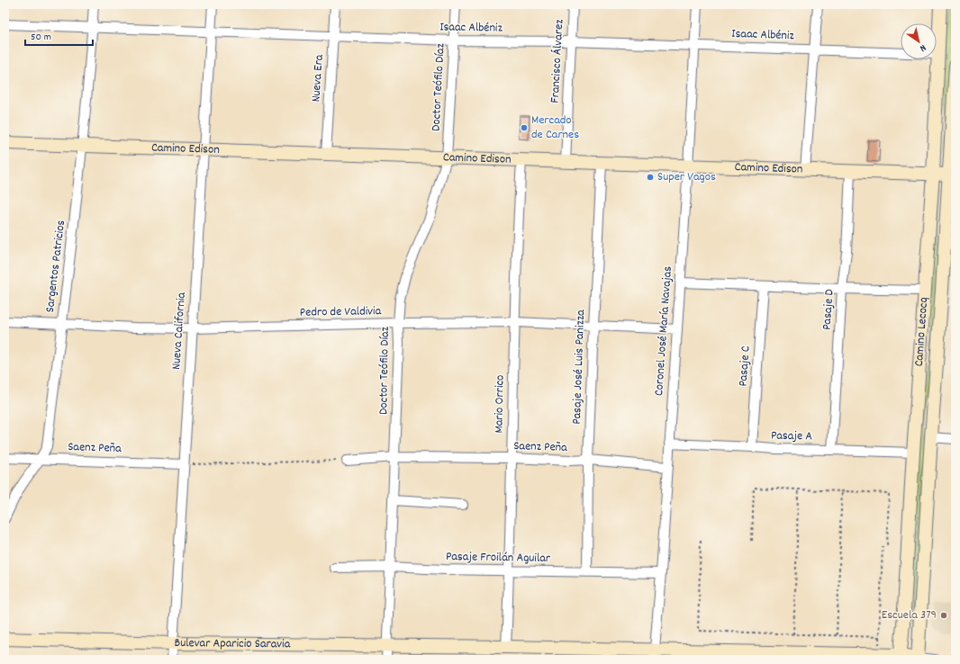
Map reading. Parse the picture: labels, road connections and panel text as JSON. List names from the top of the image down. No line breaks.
{"streets":{"street":["Isaac Albéniz","Francisco Álvarez","Nueva Era","Doctor Teófilo Díaz","Camino Edison","Sargentos Patricios","Pasaje D","Pedro de Valdivia","Nueva California","Coronel José María Navajas","Camino Lecocq","Pasaje C","Pasaje José Luis Panizza","Mario Orrico","Pasaje A","Saenz Peña","Pasaje Froilán Aguilar","Bulevar Aparicio Saravia"]},"crossings":[["Isaac Albéniz","Francisco Álvarez"],["Isaac Albéniz","Nueva Era"],["Isaac Albéniz","Doctor Teófilo Díaz"],["Isaac Albéniz","Sargentos Patricios"],["Isaac Albéniz","Nueva California"],["Isaac Albéniz","Coronel José María Navajas"],["Isaac Albéniz","Camino Lecocq"],["Francisco Álvarez","Camino Edison"],["Nueva Era","Camino Edison"],["Doctor Teófilo Díaz","Camino Edison"],["Doctor Teófilo Díaz","Pedro de Valdivia"],["Doctor Teófilo Díaz","Saenz Peña"],["Doctor Teófilo Díaz","Pasaje Froilán Aguilar"],["Doctor Teófilo Díaz","Bulevar Aparicio Saravia"],["Camino Edison","Sargentos Patricios"],["Camino Edison","Pasaje D"],["Camino Edison","Nueva California"],["Camino Edison","Coronel José María Navajas"],["Camino Edison","Camino Lecocq"],["Camino Edison","Pasaje José Luis Panizza"],["Camino Edison","Mario Orrico"],["Sargentos Patricios","Pedro de Valdivia"],["Sargentos Patricios","Saenz Peña"],["Pasaje D","Pasaje A"],["Pedro de Valdivia","Nueva California"],["Pedro de Valdivia","Coronel José María Navajas"],["Pedro de Valdivia","Pasaje José Luis Panizza"],["Pedro de Valdivia","Mario Orrico"],["Nueva California","Saenz Peña"],["Nueva California","Bulevar Aparicio Saravia"],["Coronel José María Navajas","Pasaje A"],["Coronel José María Navajas","Saenz Peña"],["Coronel José María Navajas","Pasaje Froilán Aguilar"],["Coronel José María Navajas","Bulevar Aparicio Saravia"],["Camino Lecocq","Pasaje A"],["Camino Lecocq","Bulevar Aparicio Saravia"],["Pasaje C","Pasaje A"],["Pasaje José Luis Panizza","Saenz Peña"],["Pasaje José Luis Panizza","Pasaje Froilán Aguilar"],["Mario Orrico","Saenz Peña"],["Mario Orrico","Pasaje Froilán Aguilar"],["Mario Orrico","Bulevar Aparicio Saravia"]],"places":["Mercado de Carnes","Super Vagos","Escuela 379"],"scale_bar":"50 m","north":"bottom right"}
